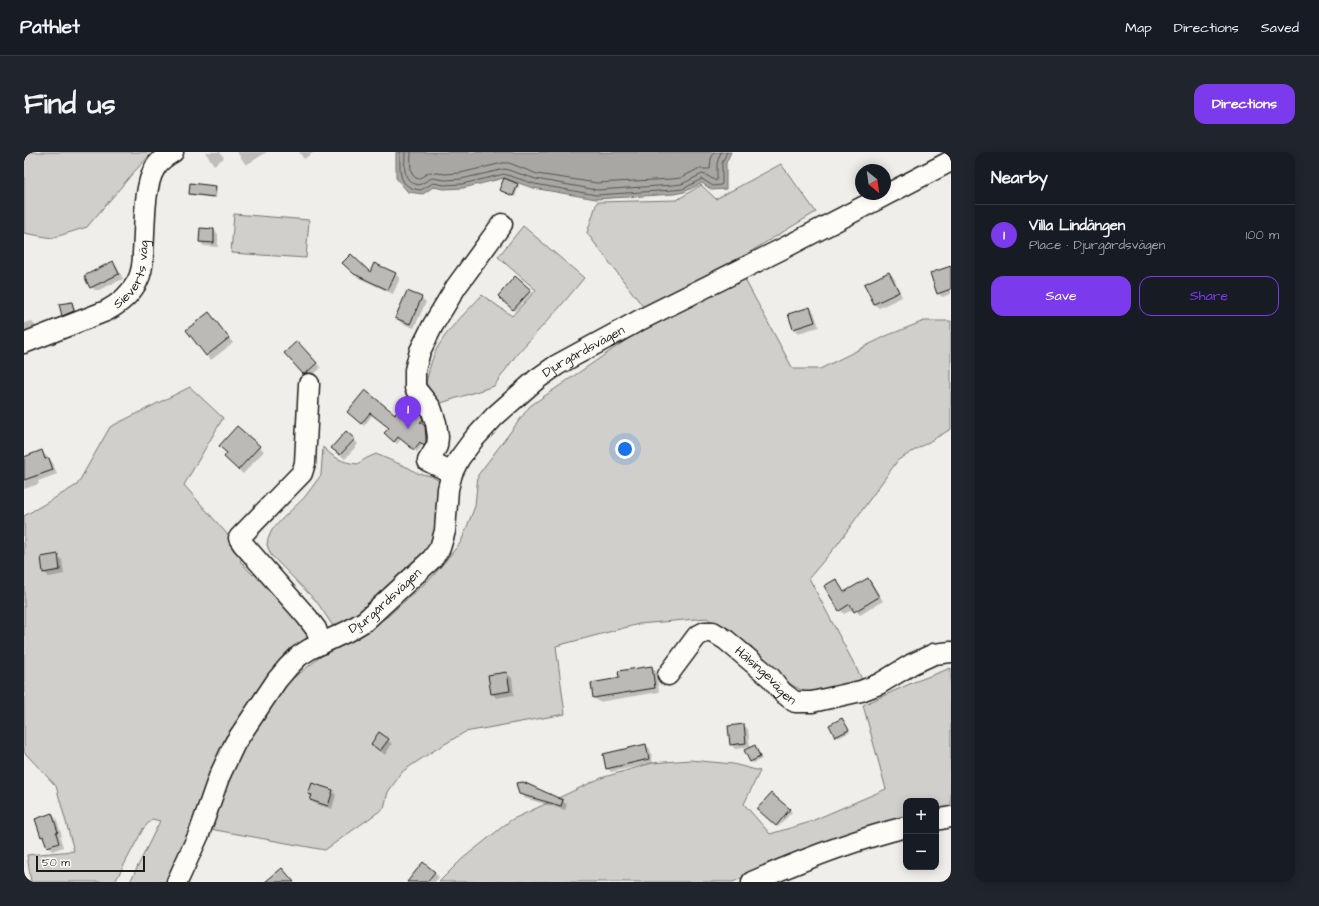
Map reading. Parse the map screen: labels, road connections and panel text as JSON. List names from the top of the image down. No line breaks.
{"streets":{"street":["Sieverts väg","Djurgårdsvägen","Hälsingevägen"]},"scale_bar":"50 m","north":"bottom right","page":{"header":"Pathlet","nav":["Map","Directions","Saved"],"buttons":["Directions",["Save","Share"]],"title":"Find us","heading":"Nearby","list":[{"mark":"1","name":"Villa Lindängen","note":"Place · Djurgårdsvägen","value":"100 m"}],"pins":"1","map_buttons":["+","−"],"scale":"50 m"}}
